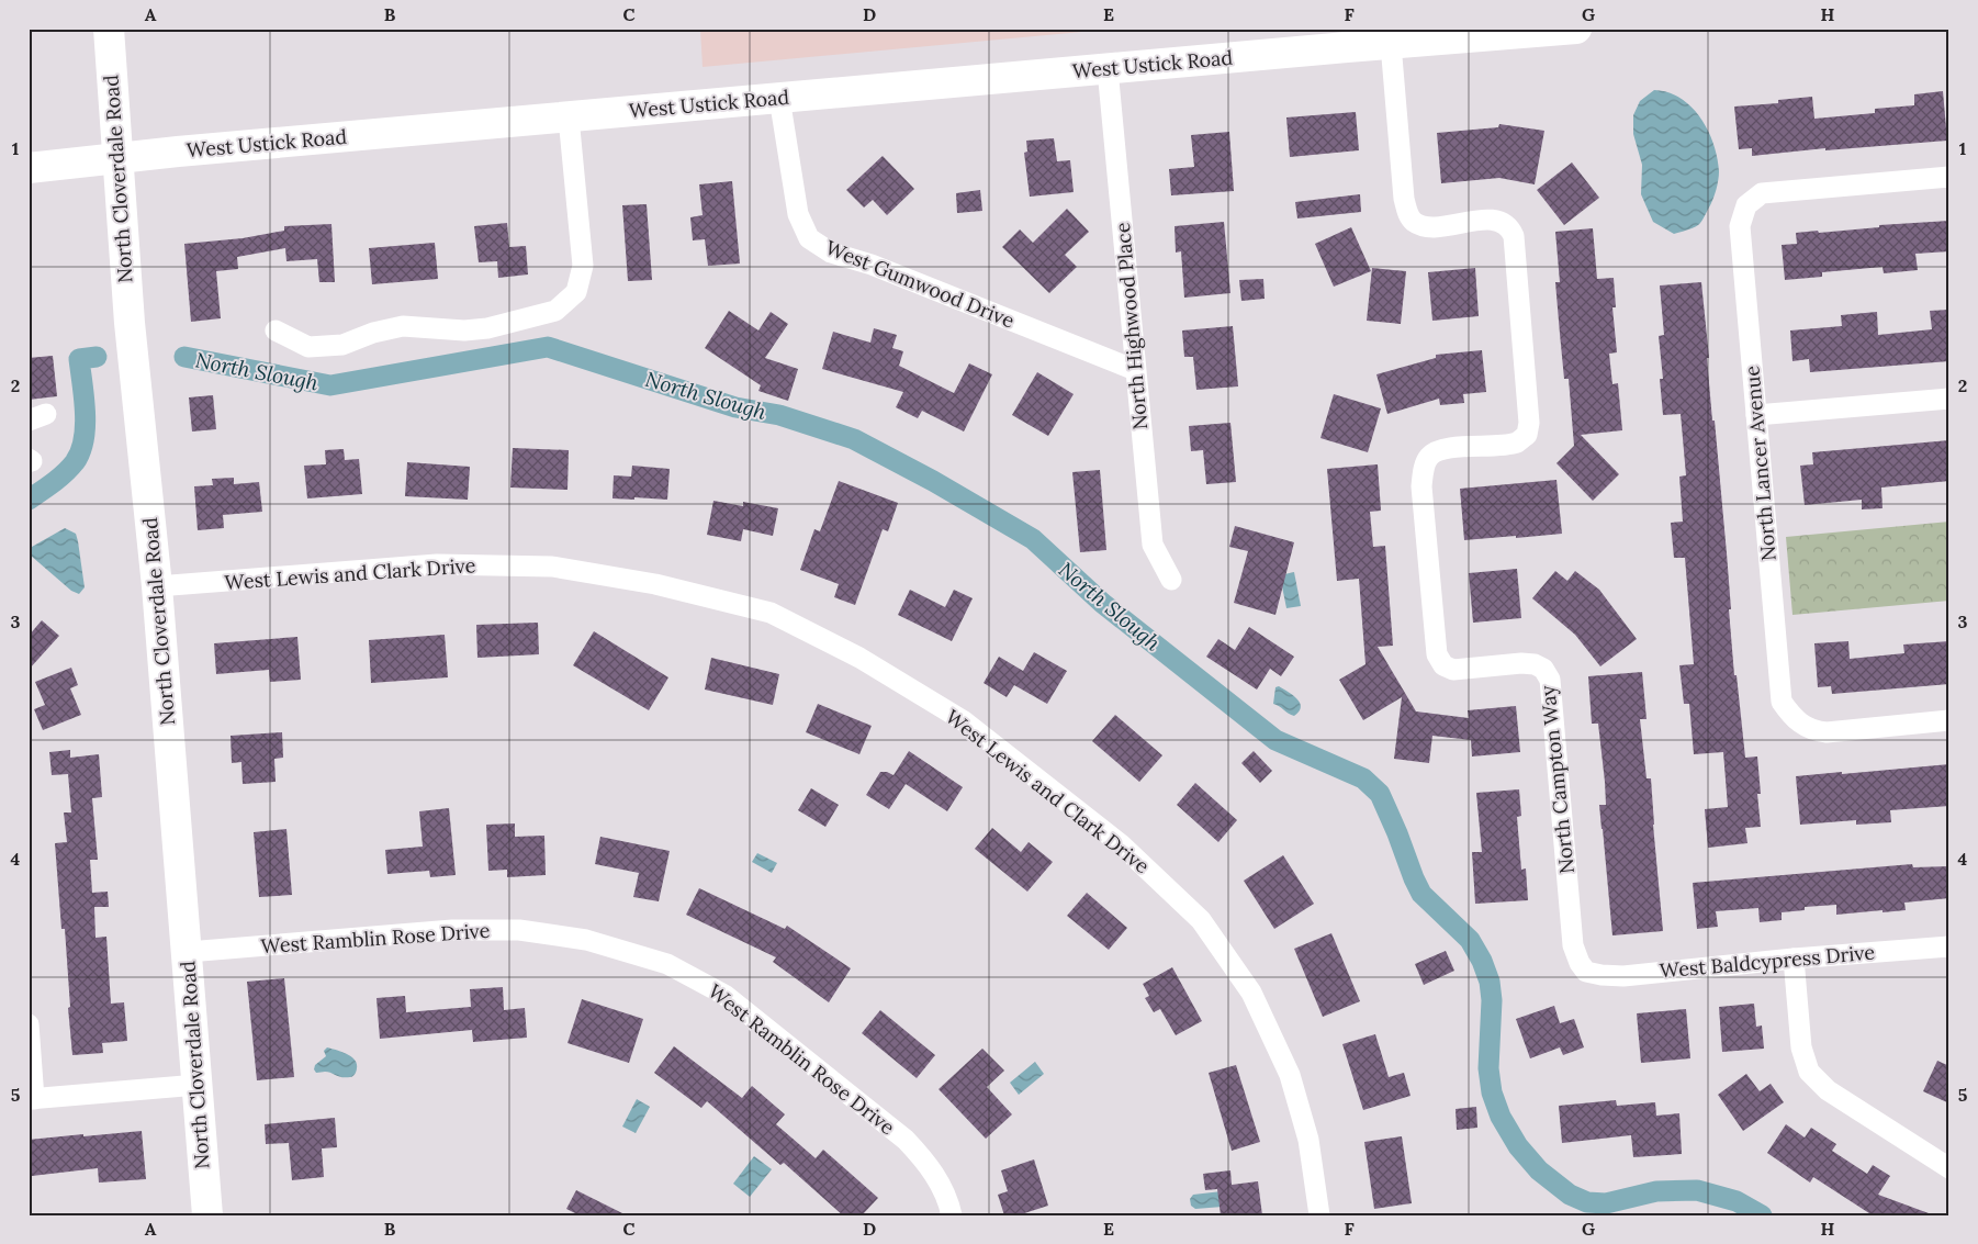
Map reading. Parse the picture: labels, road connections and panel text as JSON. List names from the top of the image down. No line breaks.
{"streets":{"main road":["West Ustick Road","North Cloverdale Road"],"street":["West Gumwood Drive","North Highwood Place","North Lancer Avenue","West Lewis and Clark Drive","North Campton Way","West Ramblin Rose Drive","West Baldcypress Drive"]},"crossings":[["West Ustick Road","North Cloverdale Road"],["West Ustick Road","West Gumwood Drive"],["West Ustick Road","North Highwood Place"],["West Ustick Road","North Campton Way"],["North Cloverdale Road","West Lewis and Clark Drive"],["North Cloverdale Road","West Ramblin Rose Drive"],["West Gumwood Drive","North Highwood Place"],["North Campton Way","West Baldcypress Drive"]],"water":["North Slough"],"grid":{"columns":["A","B","C","D","E","F","G","H"],"rows":["1","2","3","4","5"]}}
